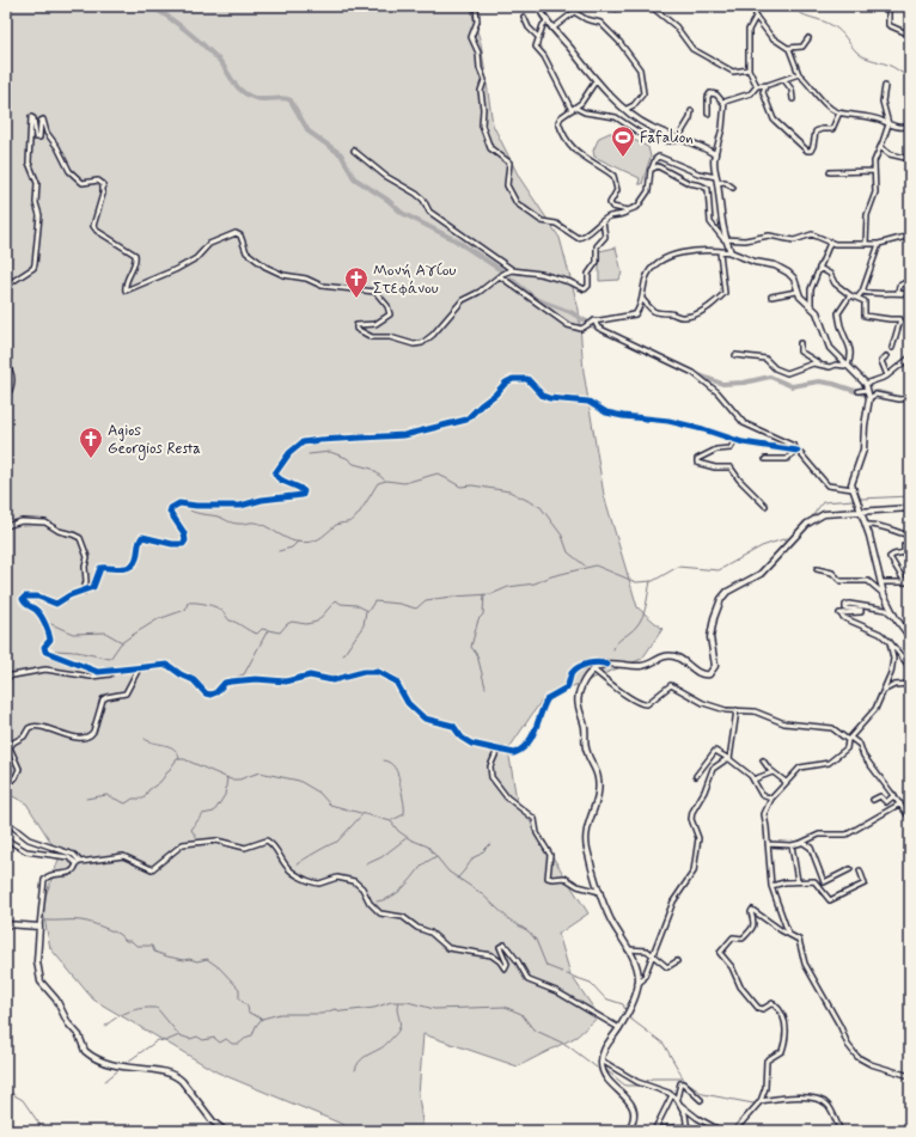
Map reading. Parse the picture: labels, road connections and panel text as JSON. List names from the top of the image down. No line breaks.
{"places":{"sports":["Fafalion"],"church":["Μονή Αγίου Στεφάνου","Agios Georgios Resta"]}}
